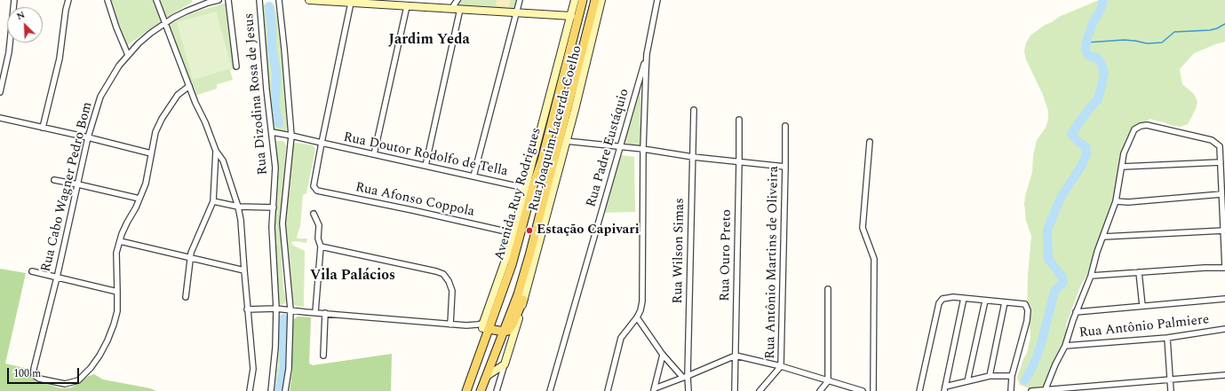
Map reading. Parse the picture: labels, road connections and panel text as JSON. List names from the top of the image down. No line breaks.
{"streets":{"main road":["Avenida Ruy Rodrigues"],"street":["Rua Dizodina Rosa de Jesus","Rua Joaquim Lacerda Coelho","Rua Padre Eustáquio","Rua Doutor Rodolfo de Tella","Rua Cabo Wagner Pedro Bom","Rua Afonso Coppola","Rua Wilson Simas","Rua Ouro Preto","Rua Antônio Martins de Oliveira","Rua Antônio Palmiere"]},"crossings":[["Rua Dizodina Rosa de Jesus","Rua Doutor Rodolfo de Tella"],["Rua Doutor Rodolfo de Tella","Rua Afonso Coppola"]],"districts":["Jardim Yeda","Vila Palácios"],"places":["Estação Capivari"],"scale_bar":"100 m","north":"top left"}
